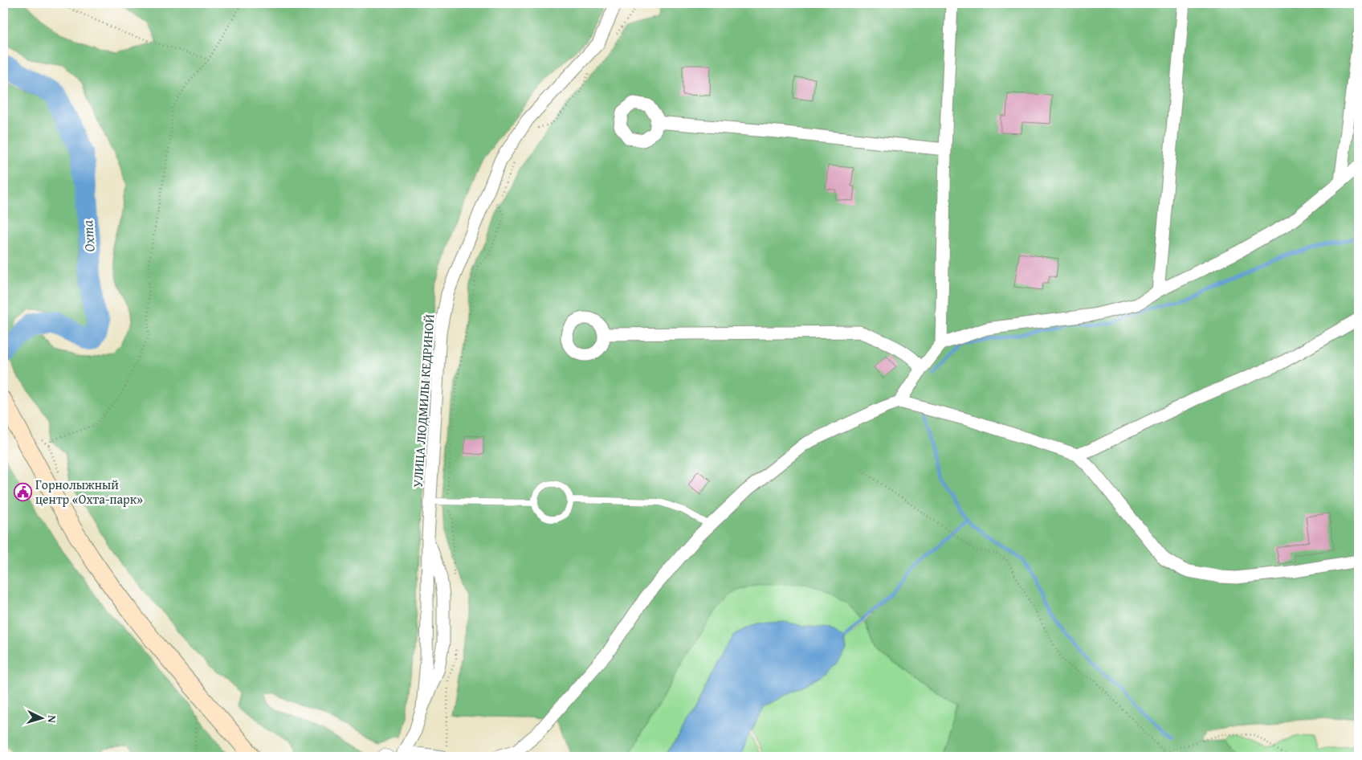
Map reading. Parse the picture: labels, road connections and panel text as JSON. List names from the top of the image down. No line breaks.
{"streets":{"street":["УЛИЦА ЛЮДМИЛЫ КЕДРИНОЙ"]},"water":["Охта"],"places":{"public building":["Горнолыжный центр «Охта-парк»"]},"north":"right"}
